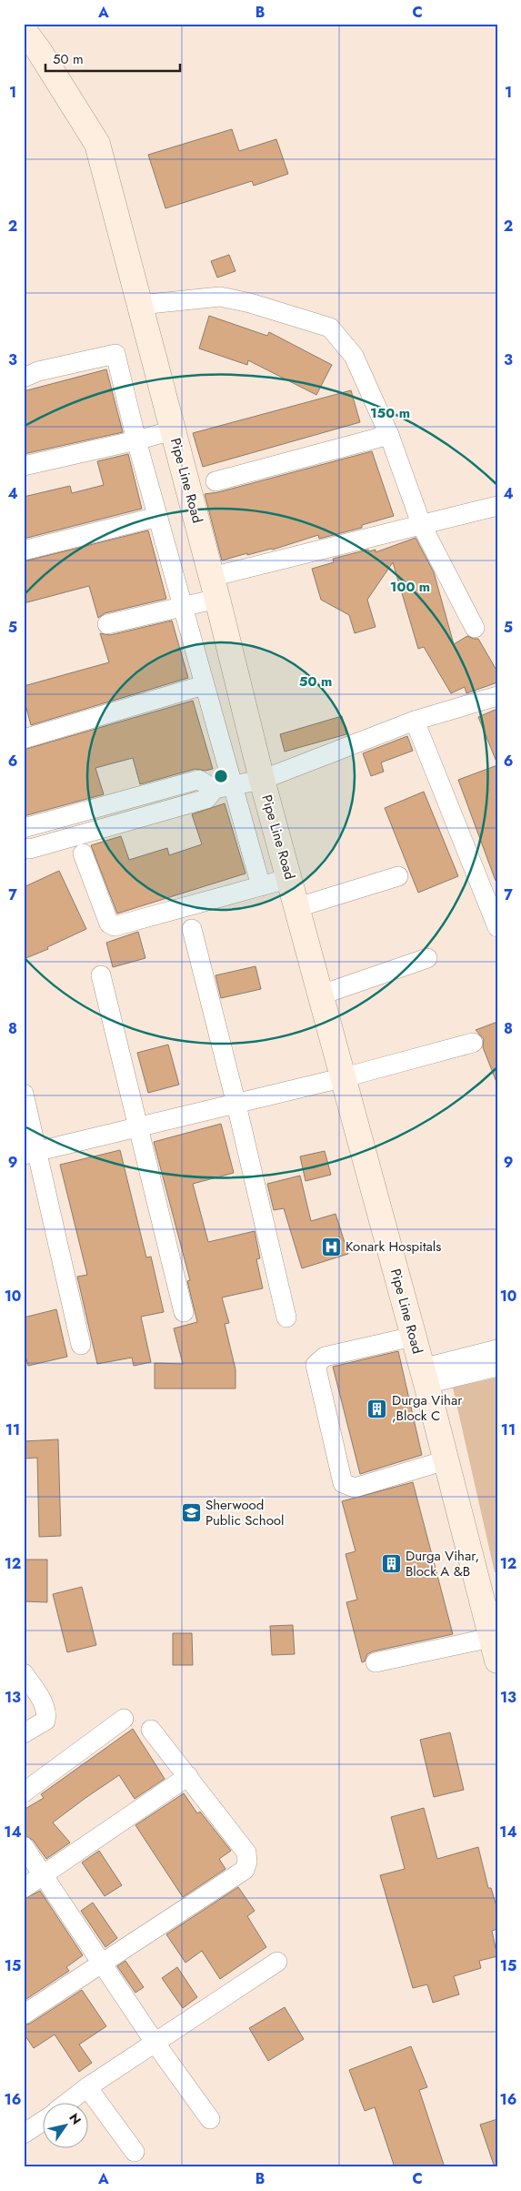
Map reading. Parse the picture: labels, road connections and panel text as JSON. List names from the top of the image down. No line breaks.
{"streets":{"street":["Pipe Line Road"]},"places":{"hospital":["Konark Hospitals"],"building":["Durga Vihar ,Block C","Durga Vihar, Block A &B"],"school or university":["Sherwood Public School"]},"scale_bar":"50 m","north":"top right","grid":{"columns":["A","B","C"],"rows":["1","2","3","4","5","6","7","8","9","10","11","12","13","14","15","16"]},"rings":["150 m","100 m","50 m"]}
